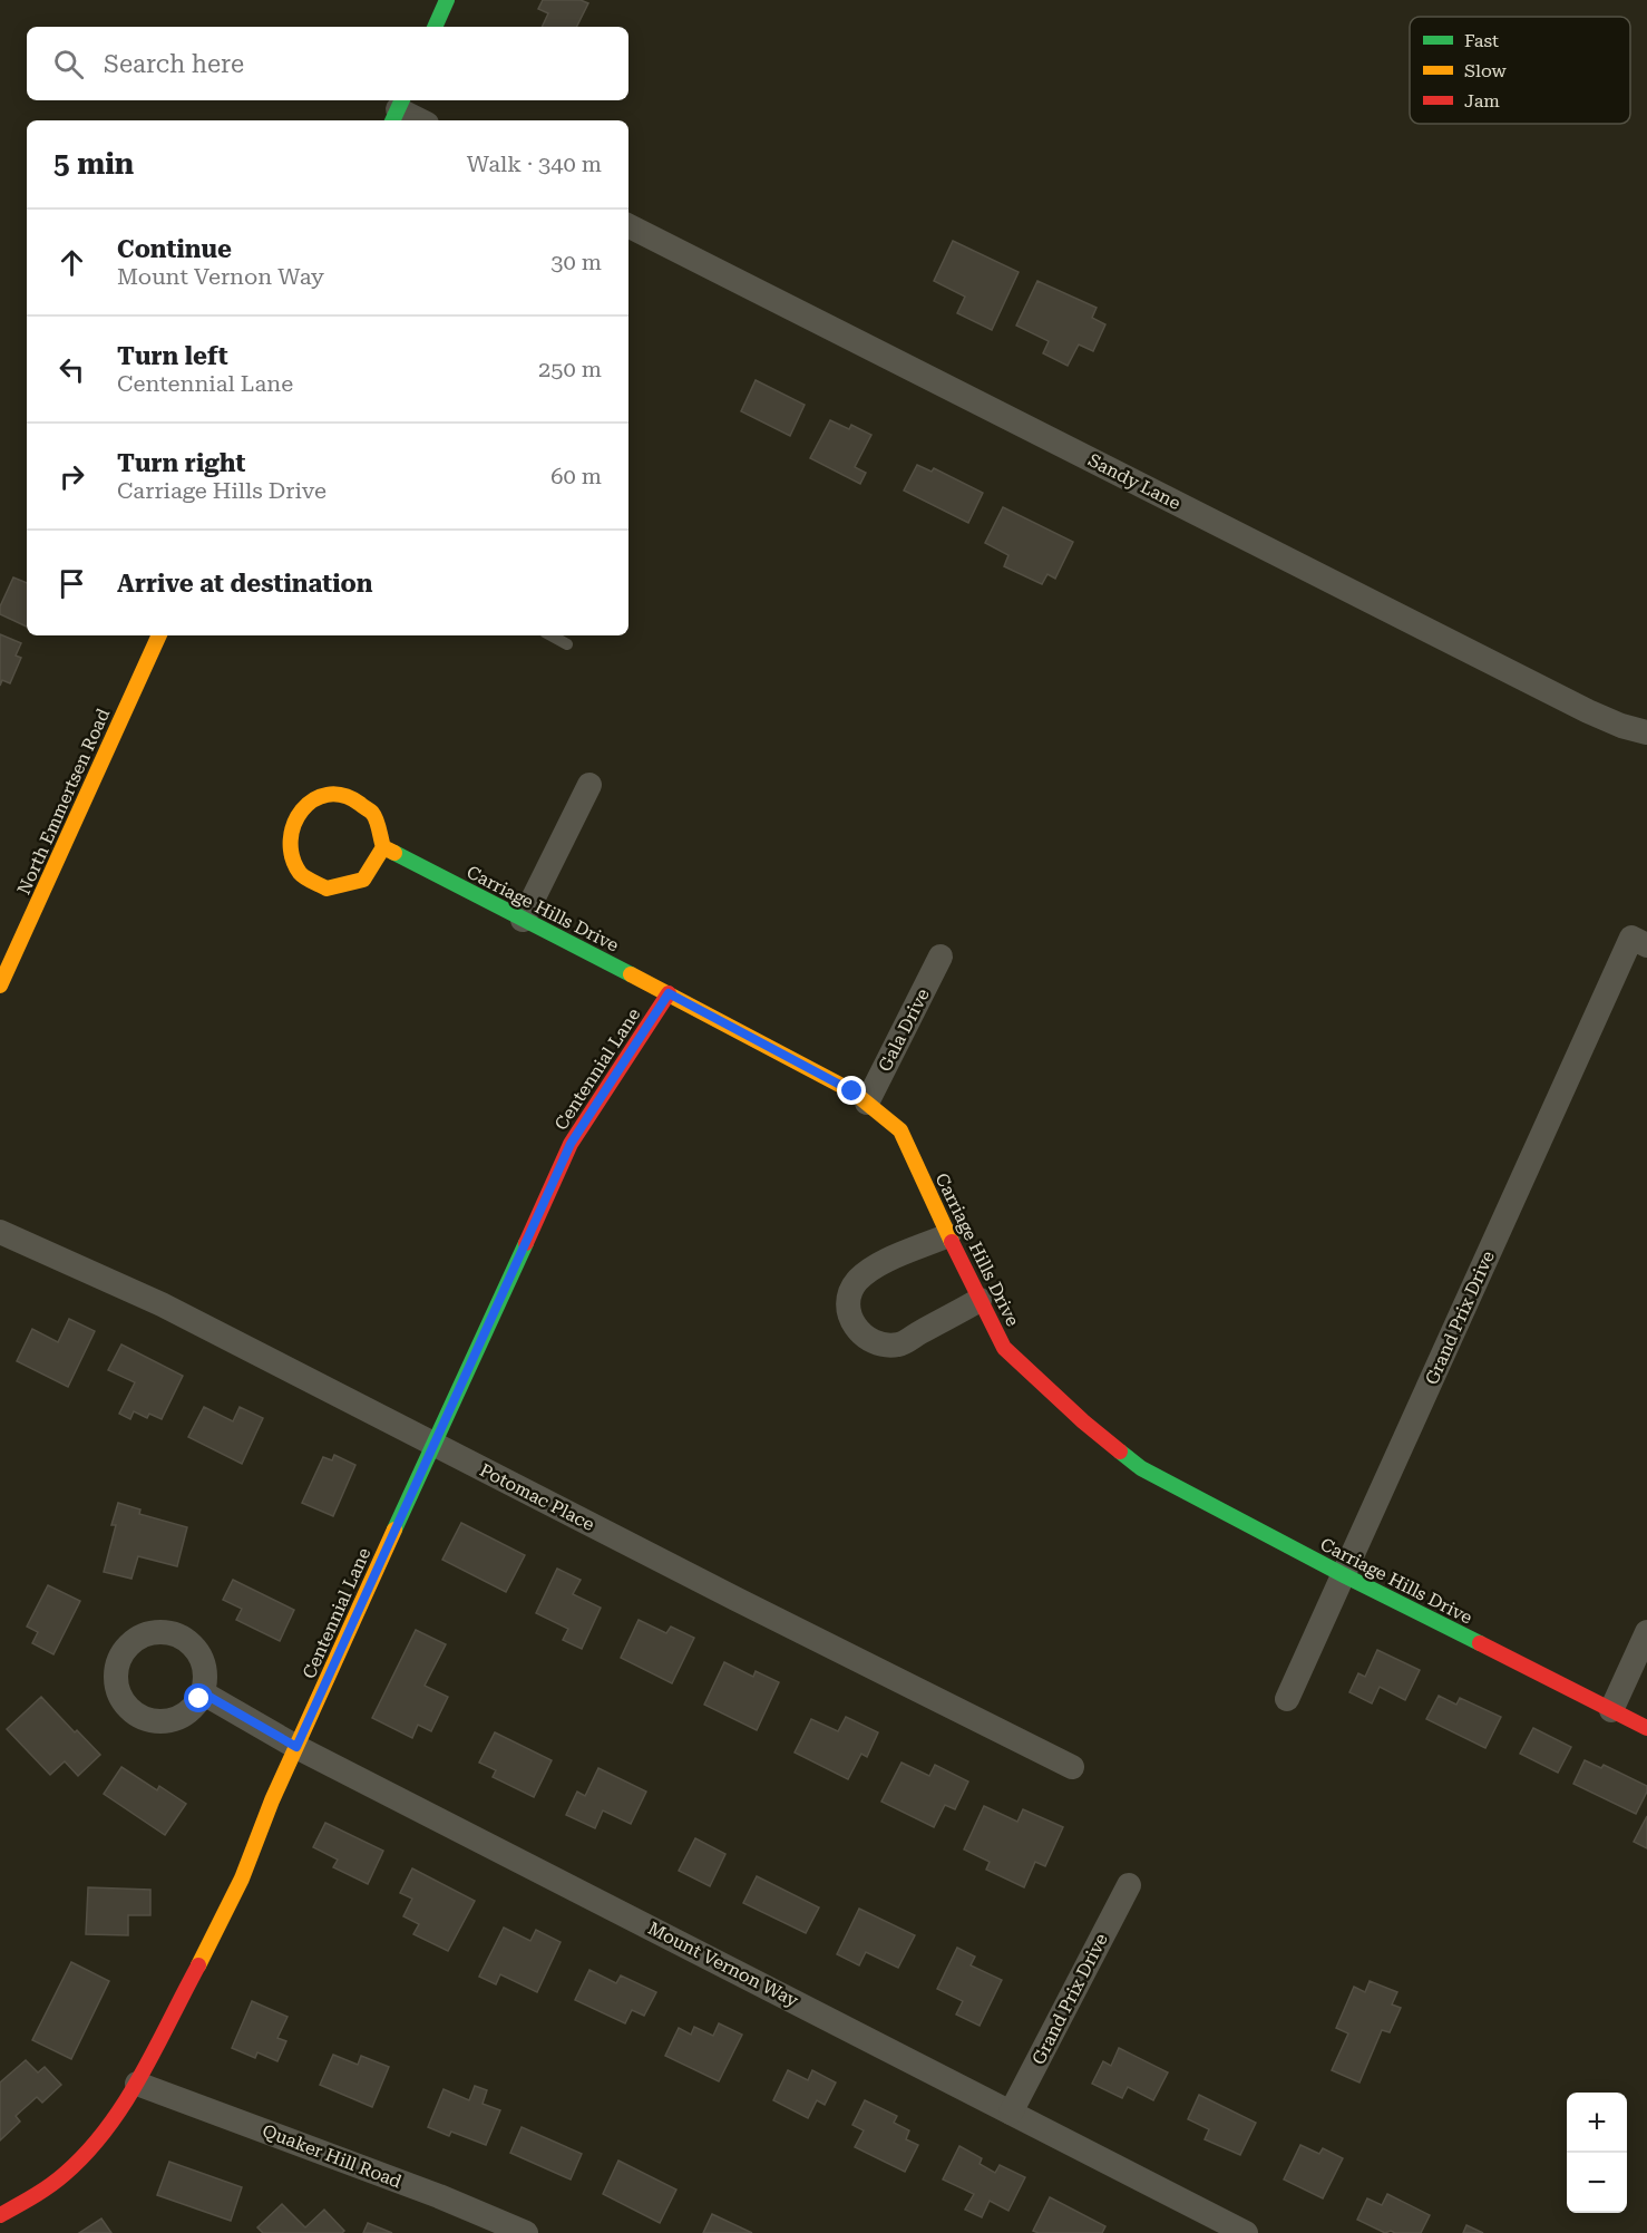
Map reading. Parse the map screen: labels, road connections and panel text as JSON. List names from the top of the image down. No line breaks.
{"streets":{"street":["Sandy Lane","North Emmertsen Road","Carriage Hills Drive","Gala Drive","Centennial Lane","Grand Prix Drive","Potomac Place","Mount Vernon Way","Quaker Hill Road"]},"crossings":[["Carriage Hills Drive","Gala Drive"],["Carriage Hills Drive","Centennial Lane"],["Carriage Hills Drive","Grand Prix Drive"],["Centennial Lane","Potomac Place"],["Centennial Lane","Mount Vernon Way"],["Centennial Lane","Quaker Hill Road"],["Grand Prix Drive","Mount Vernon Way"]],"legend":["Fast","Slow","Jam"],"page":{"search":"Search here","heading":["5 min","Walk · 340 m"],"list":[["Continue","Mount Vernon Way","30 m"],["Turn left","Centennial Lane","250 m"],["Turn right","Carriage Hills Drive","60 m"],"Arrive at destination"],"map_buttons":["+","−"]}}
